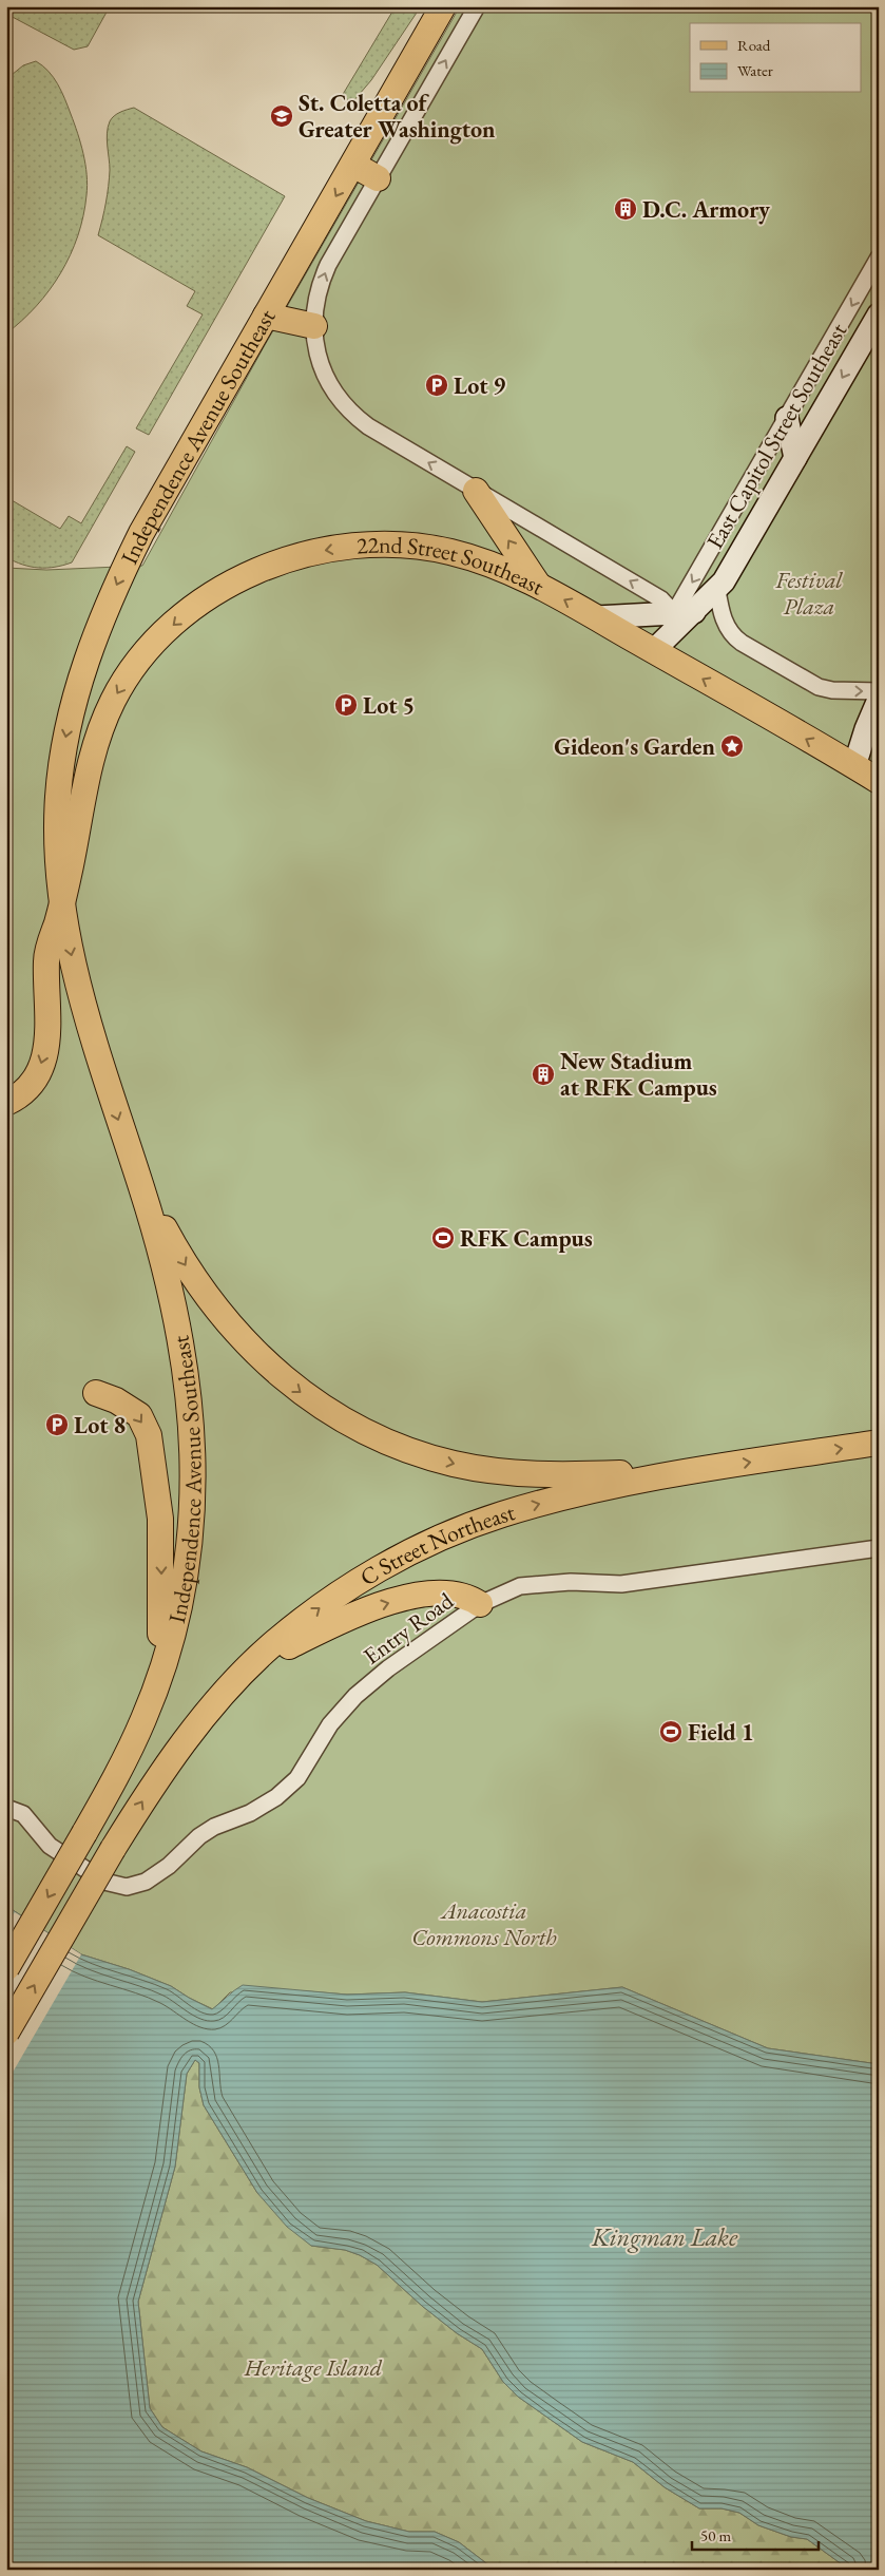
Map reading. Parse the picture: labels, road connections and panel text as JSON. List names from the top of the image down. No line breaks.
{"streets":{"main road":["East Capitol Street Southeast","Independence Avenue Southeast","22nd Street Southeast","C Street Northeast"],"street":["Entry Road"]},"crossings":[["Independence Avenue Southeast","22nd Street Southeast"]],"one_way":["East Capitol Street Southeast","22nd Street Southeast","C Street Northeast"],"water":["Kingman Lake"],"parks":["Festival Plaza","Anacostia Commons North","Heritage Island"],"places":{"school or university":["St. Coletta of Greater Washington"],"building":["D.C. Armory","New Stadium at RFK Campus"],"parking":["Lot 9","Lot 5","Lot 8"],"place":["Gideon's Garden"],"sports":["RFK Campus","Field 1"]},"legend":["Road","Water"],"scale_bar":"50 m"}
